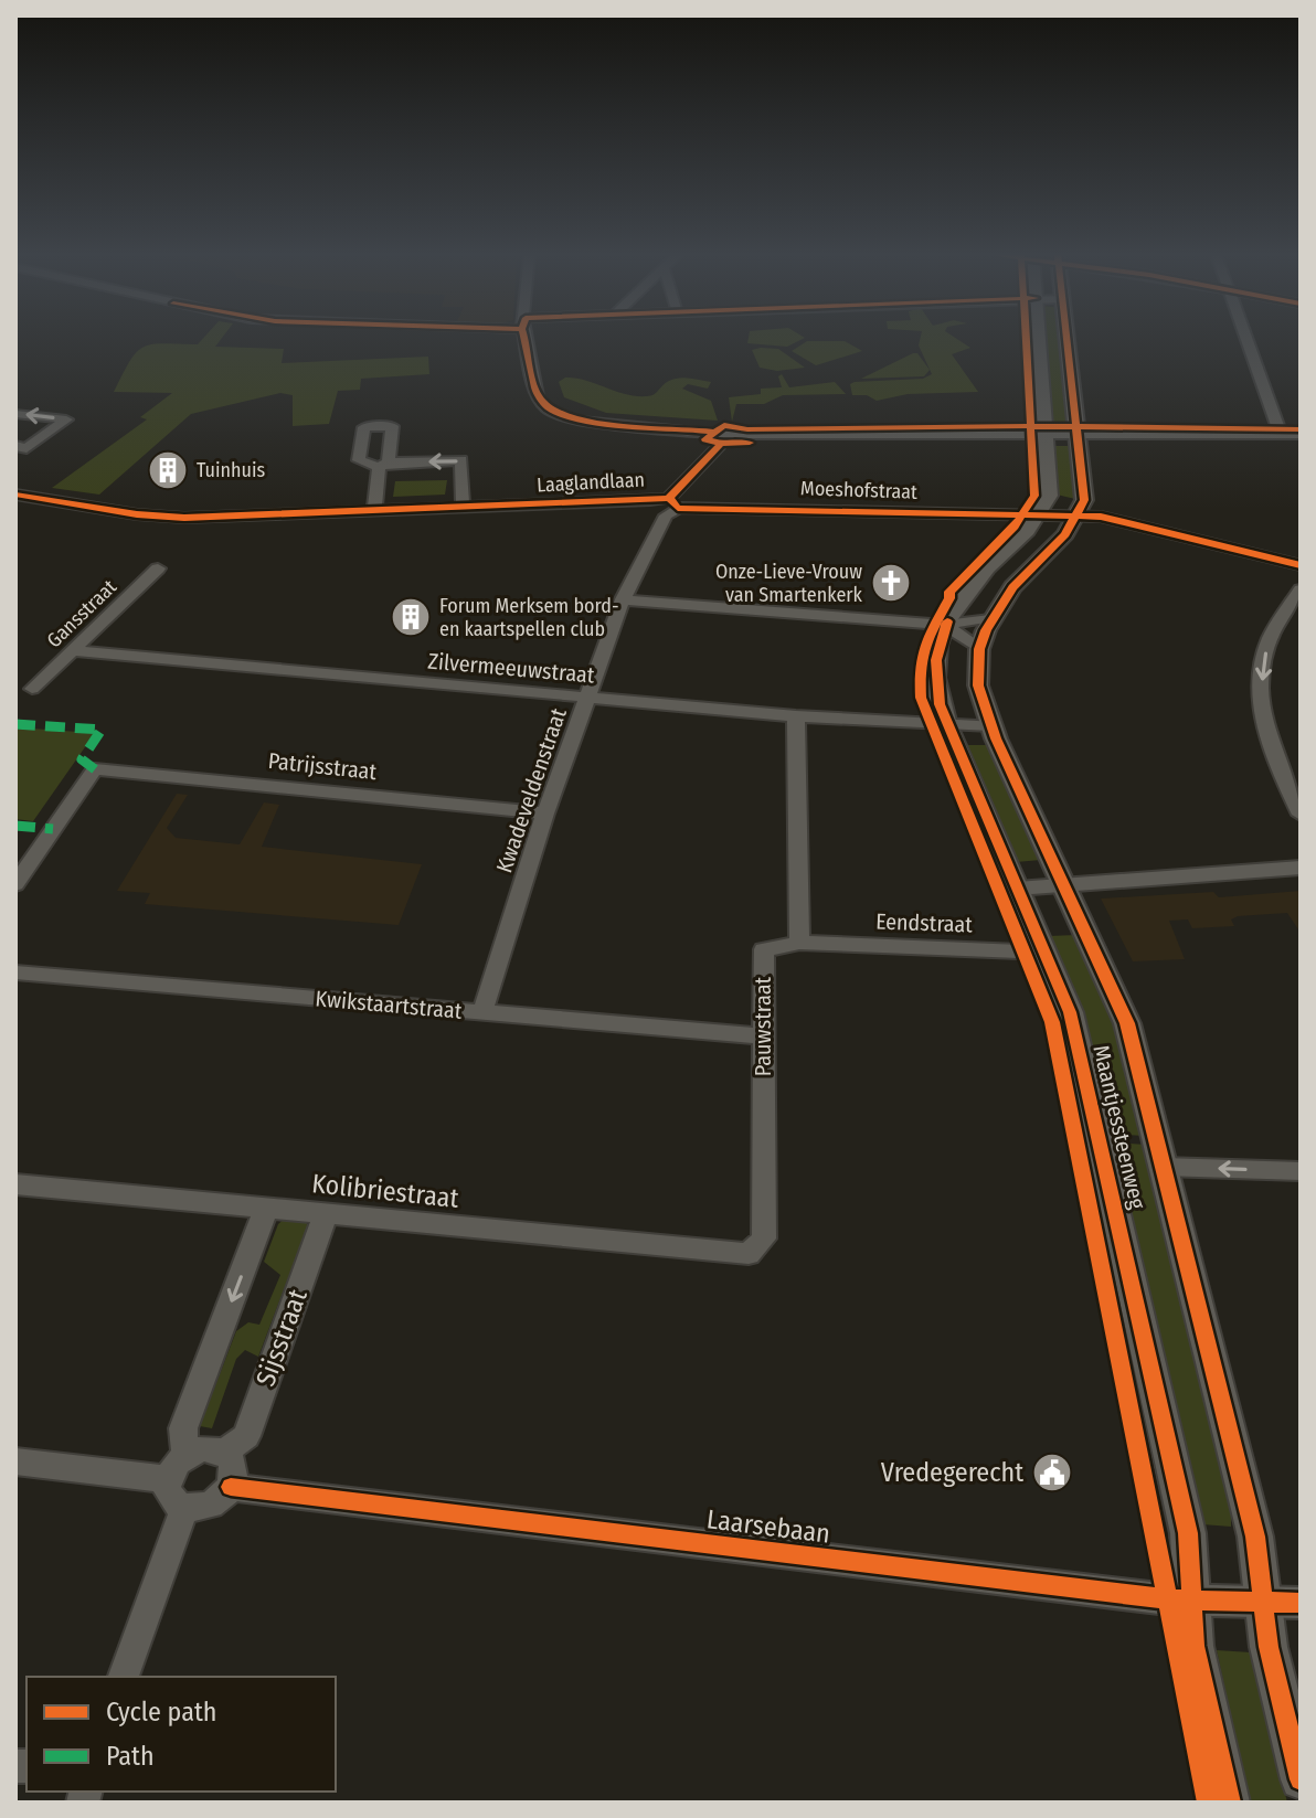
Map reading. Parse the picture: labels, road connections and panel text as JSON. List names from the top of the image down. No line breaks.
{"streets":{"street":["Laaglandlaan","Moeshofstraat","Gansstraat","Zilvermeeuwstraat","Patrijsstraat","Kwadeveldenstraat","Eendstraat","Kwikstaartstraat","Pauwstraat","Maantjessteenweg","Kolibriestraat","Sijsstraat","Laarsebaan"]},"crossings":[["Laaglandlaan","Moeshofstraat"],["Laaglandlaan","Kwadeveldenstraat"],["Moeshofstraat","Kwadeveldenstraat"],["Moeshofstraat","Maantjessteenweg"],["Gansstraat","Zilvermeeuwstraat"],["Zilvermeeuwstraat","Kwadeveldenstraat"],["Zilvermeeuwstraat","Maantjessteenweg"],["Patrijsstraat","Kwadeveldenstraat"],["Kwadeveldenstraat","Kwikstaartstraat"],["Eendstraat","Pauwstraat"],["Eendstraat","Maantjessteenweg"],["Kwikstaartstraat","Pauwstraat"],["Pauwstraat","Kolibriestraat"],["Maantjessteenweg","Laarsebaan"],["Kolibriestraat","Sijsstraat"],["Sijsstraat","Laarsebaan"]],"places":{"building":["Tuinhuis","Forum Merksem bord- en kaartspellen club"],"church":["Onze-Lieve-Vrouw van Smartenkerk"],"public building":["Vredegerecht"]},"legend":["Cycle path","Path"]}
